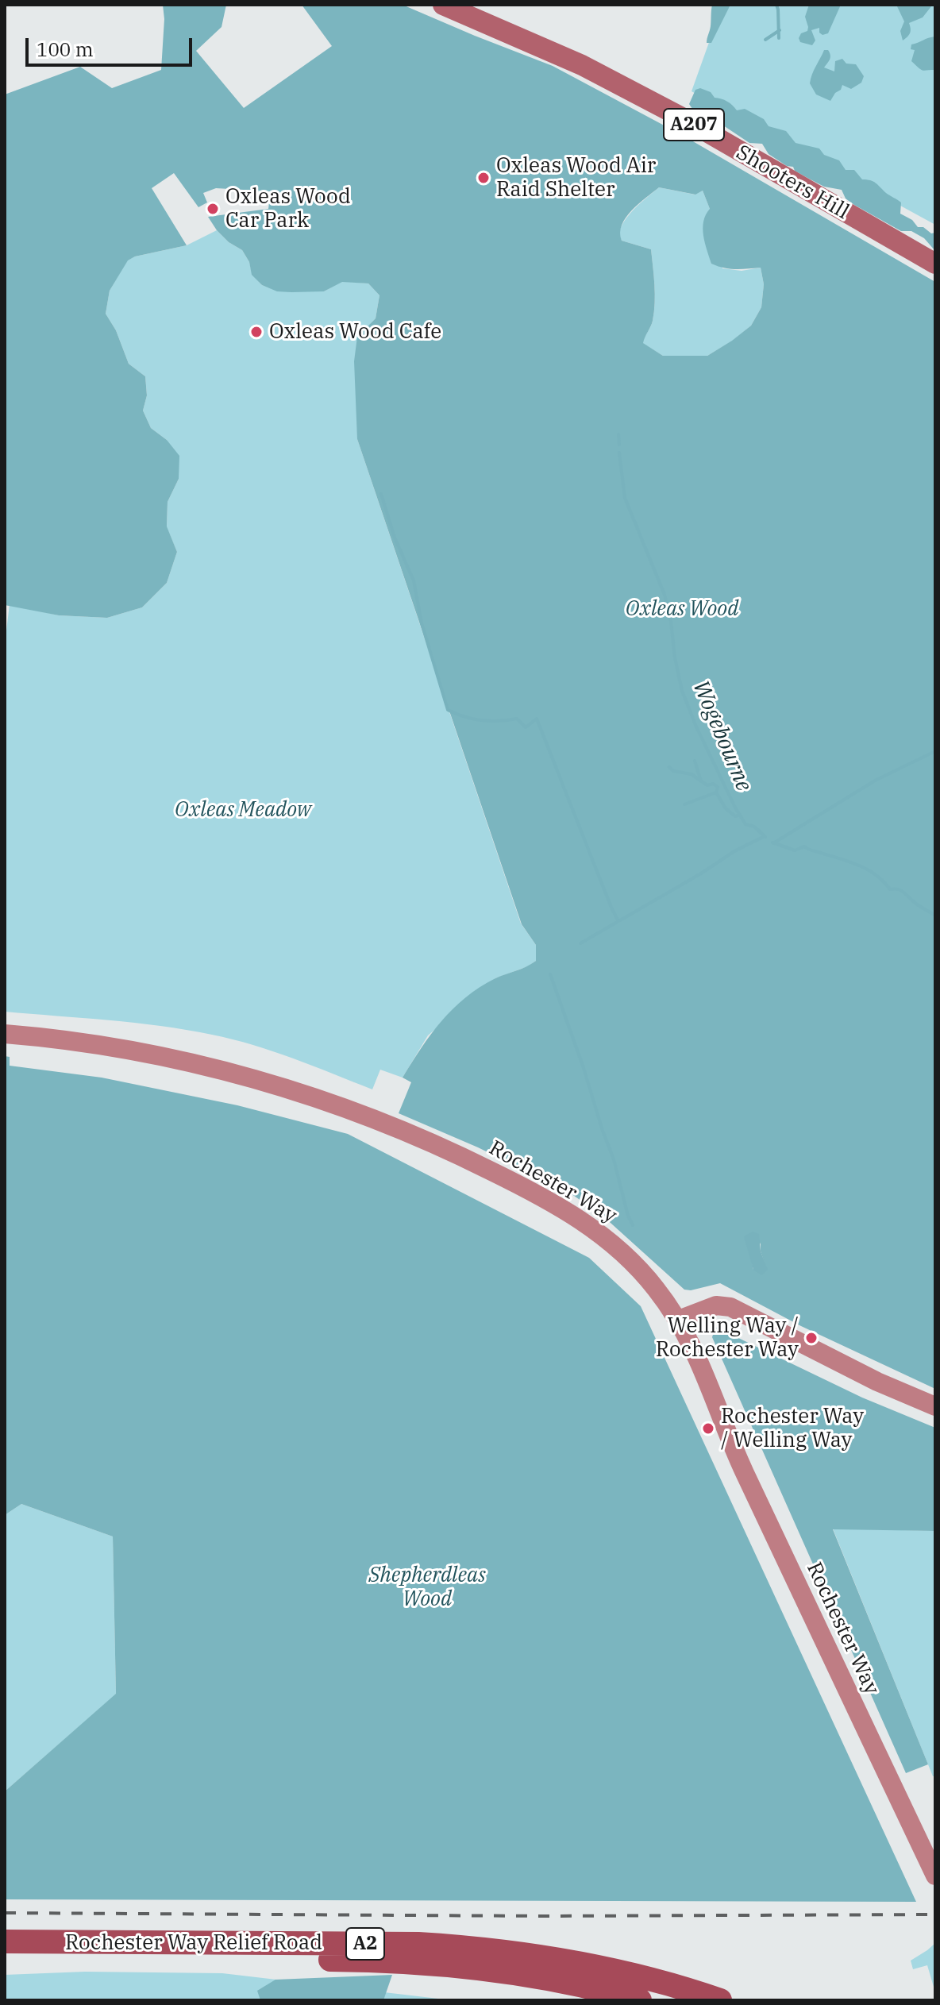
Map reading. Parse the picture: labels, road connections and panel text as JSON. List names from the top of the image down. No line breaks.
{"streets":{"highway":["Rochester Way Relief Road","A2"],"main road":["A207","Shooters Hill"],"street":["Rochester Way"]},"water":["Wogebourne"],"parks":["Oxleas Wood","Oxleas Meadow","Shepherdleas Wood"],"places":["Oxleas Wood Air Raid Shelter","Oxleas Wood Car Park","Oxleas Wood Cafe","Welling Way / Rochester Way","Rochester Way / Welling Way"],"scale_bar":"100 m"}
